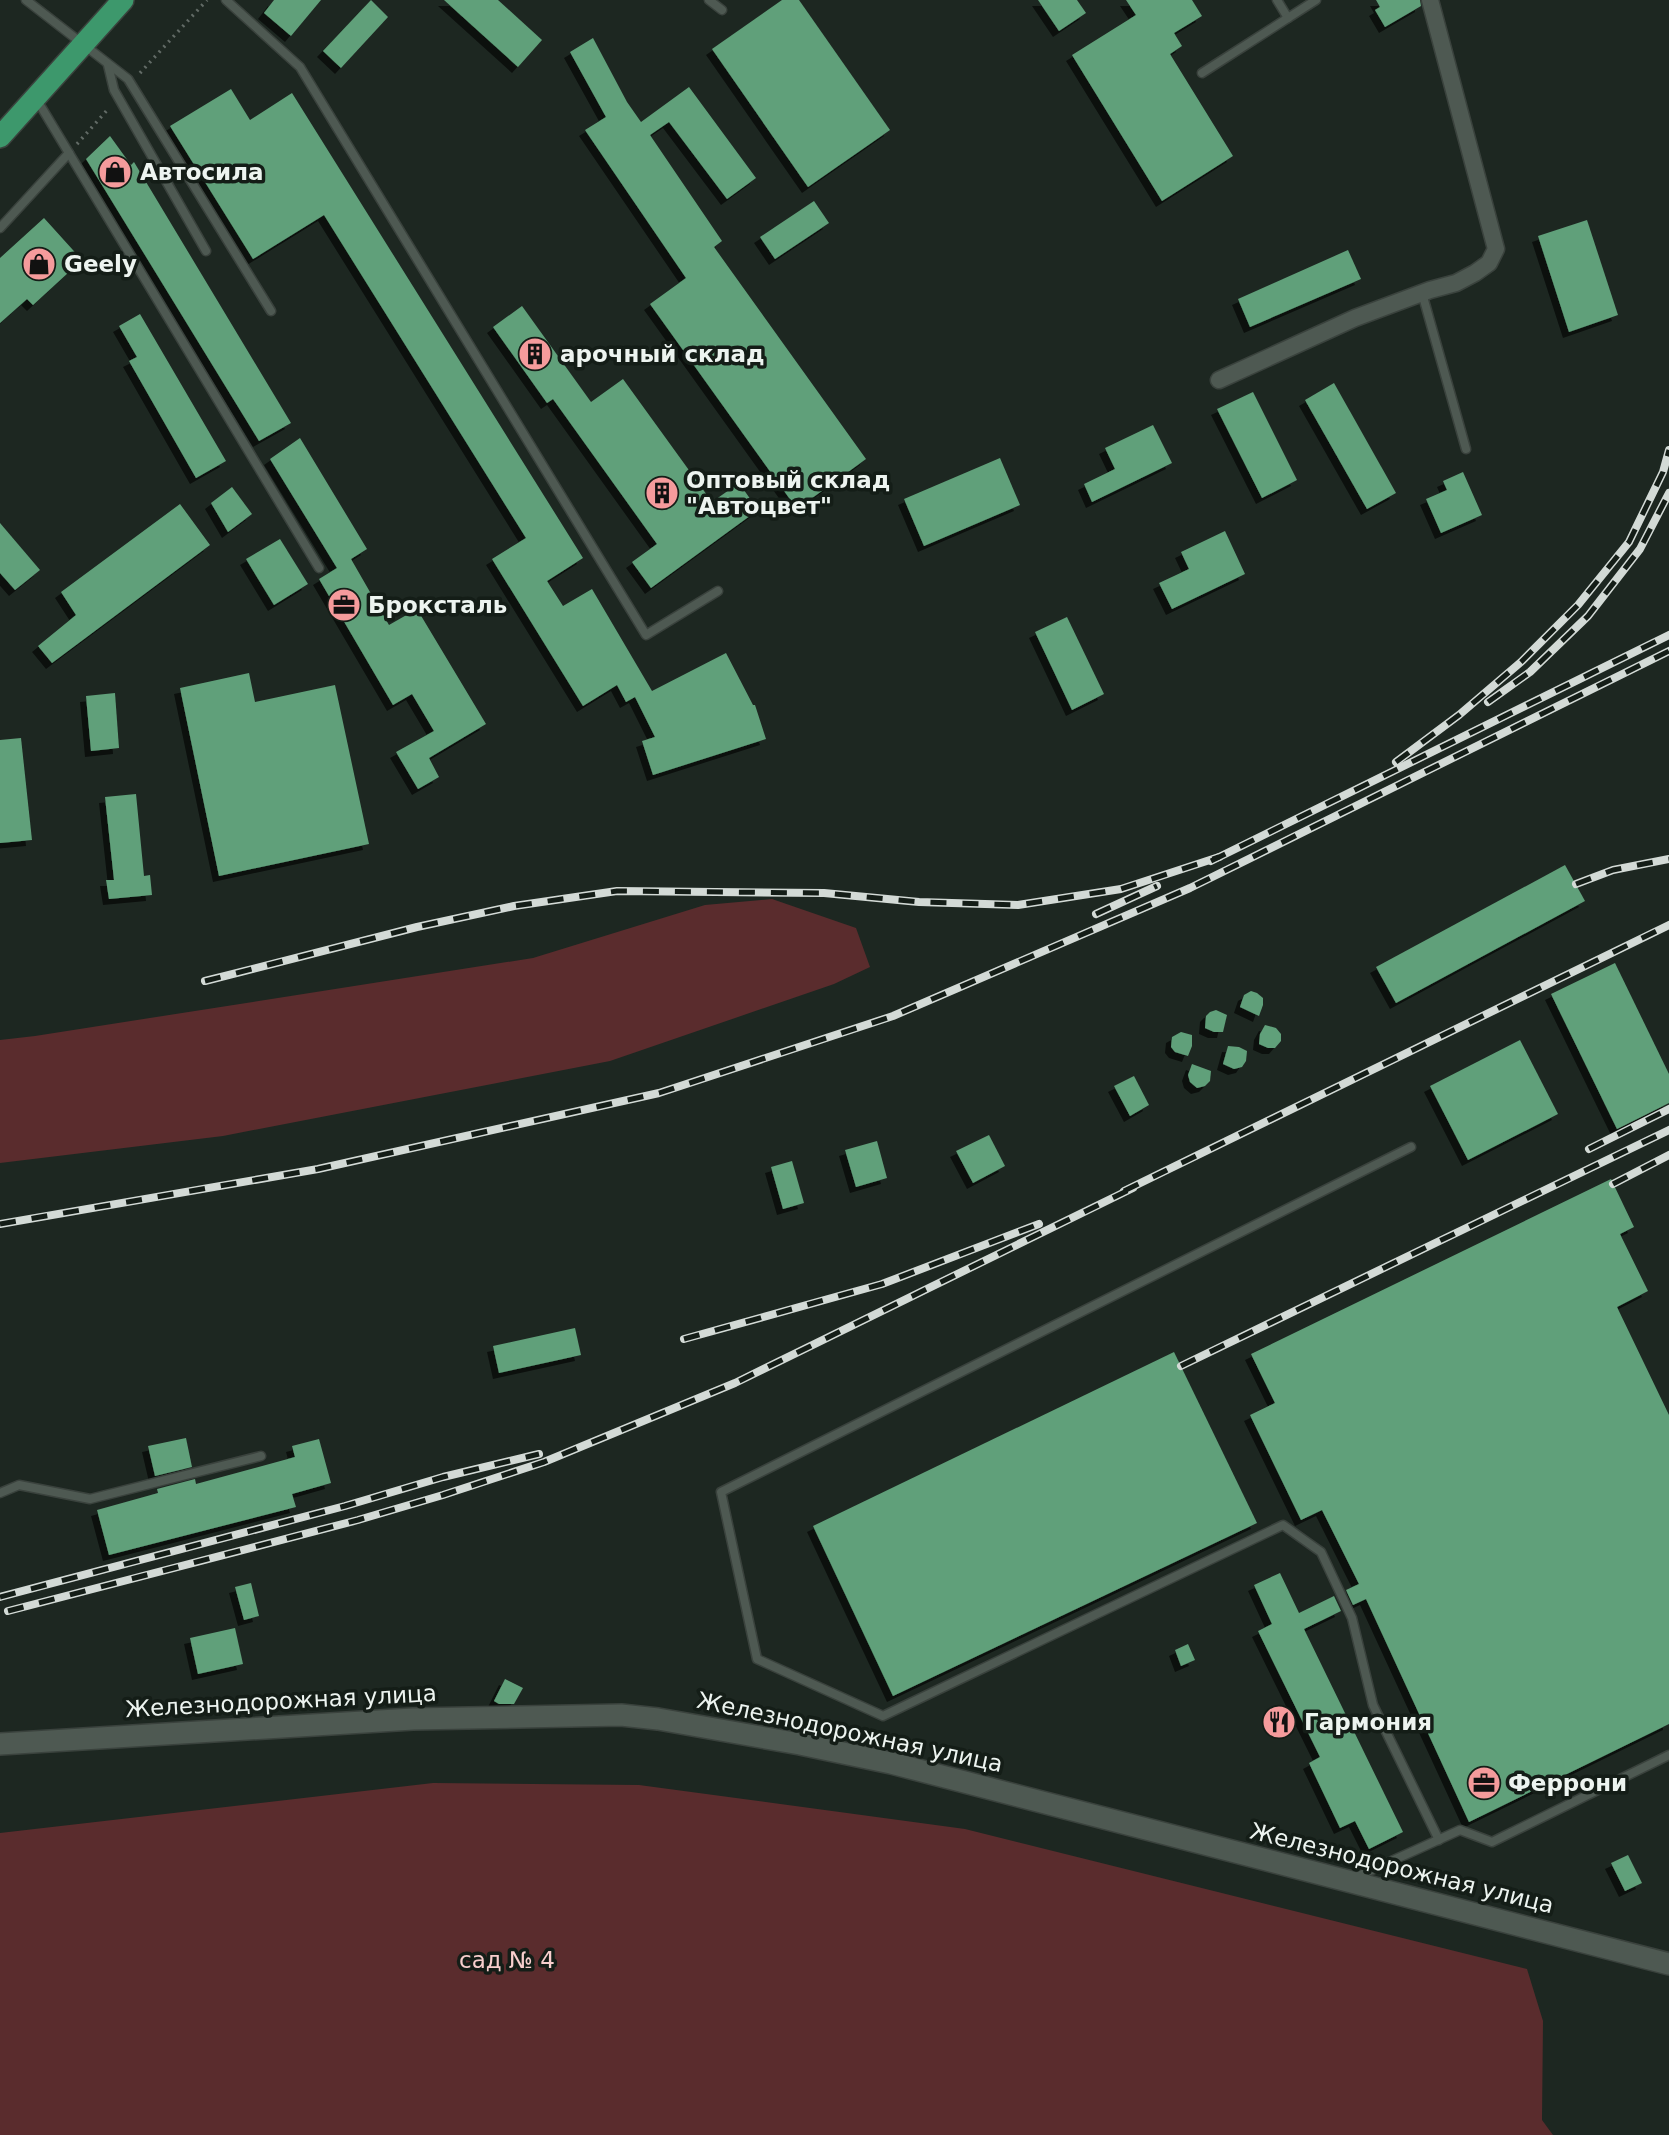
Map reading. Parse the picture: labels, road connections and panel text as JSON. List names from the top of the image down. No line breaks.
{"streets":{"street":["Железнодорожная улица"]},"parks":["сад № 4"],"places":{"shop":["Автосила","Geely"],"building":["арочный склад","Оптовый склад \"Автоцвет\""],"office":["Броксталь","Феррони"],"restaurant":["Гармония"]}}
